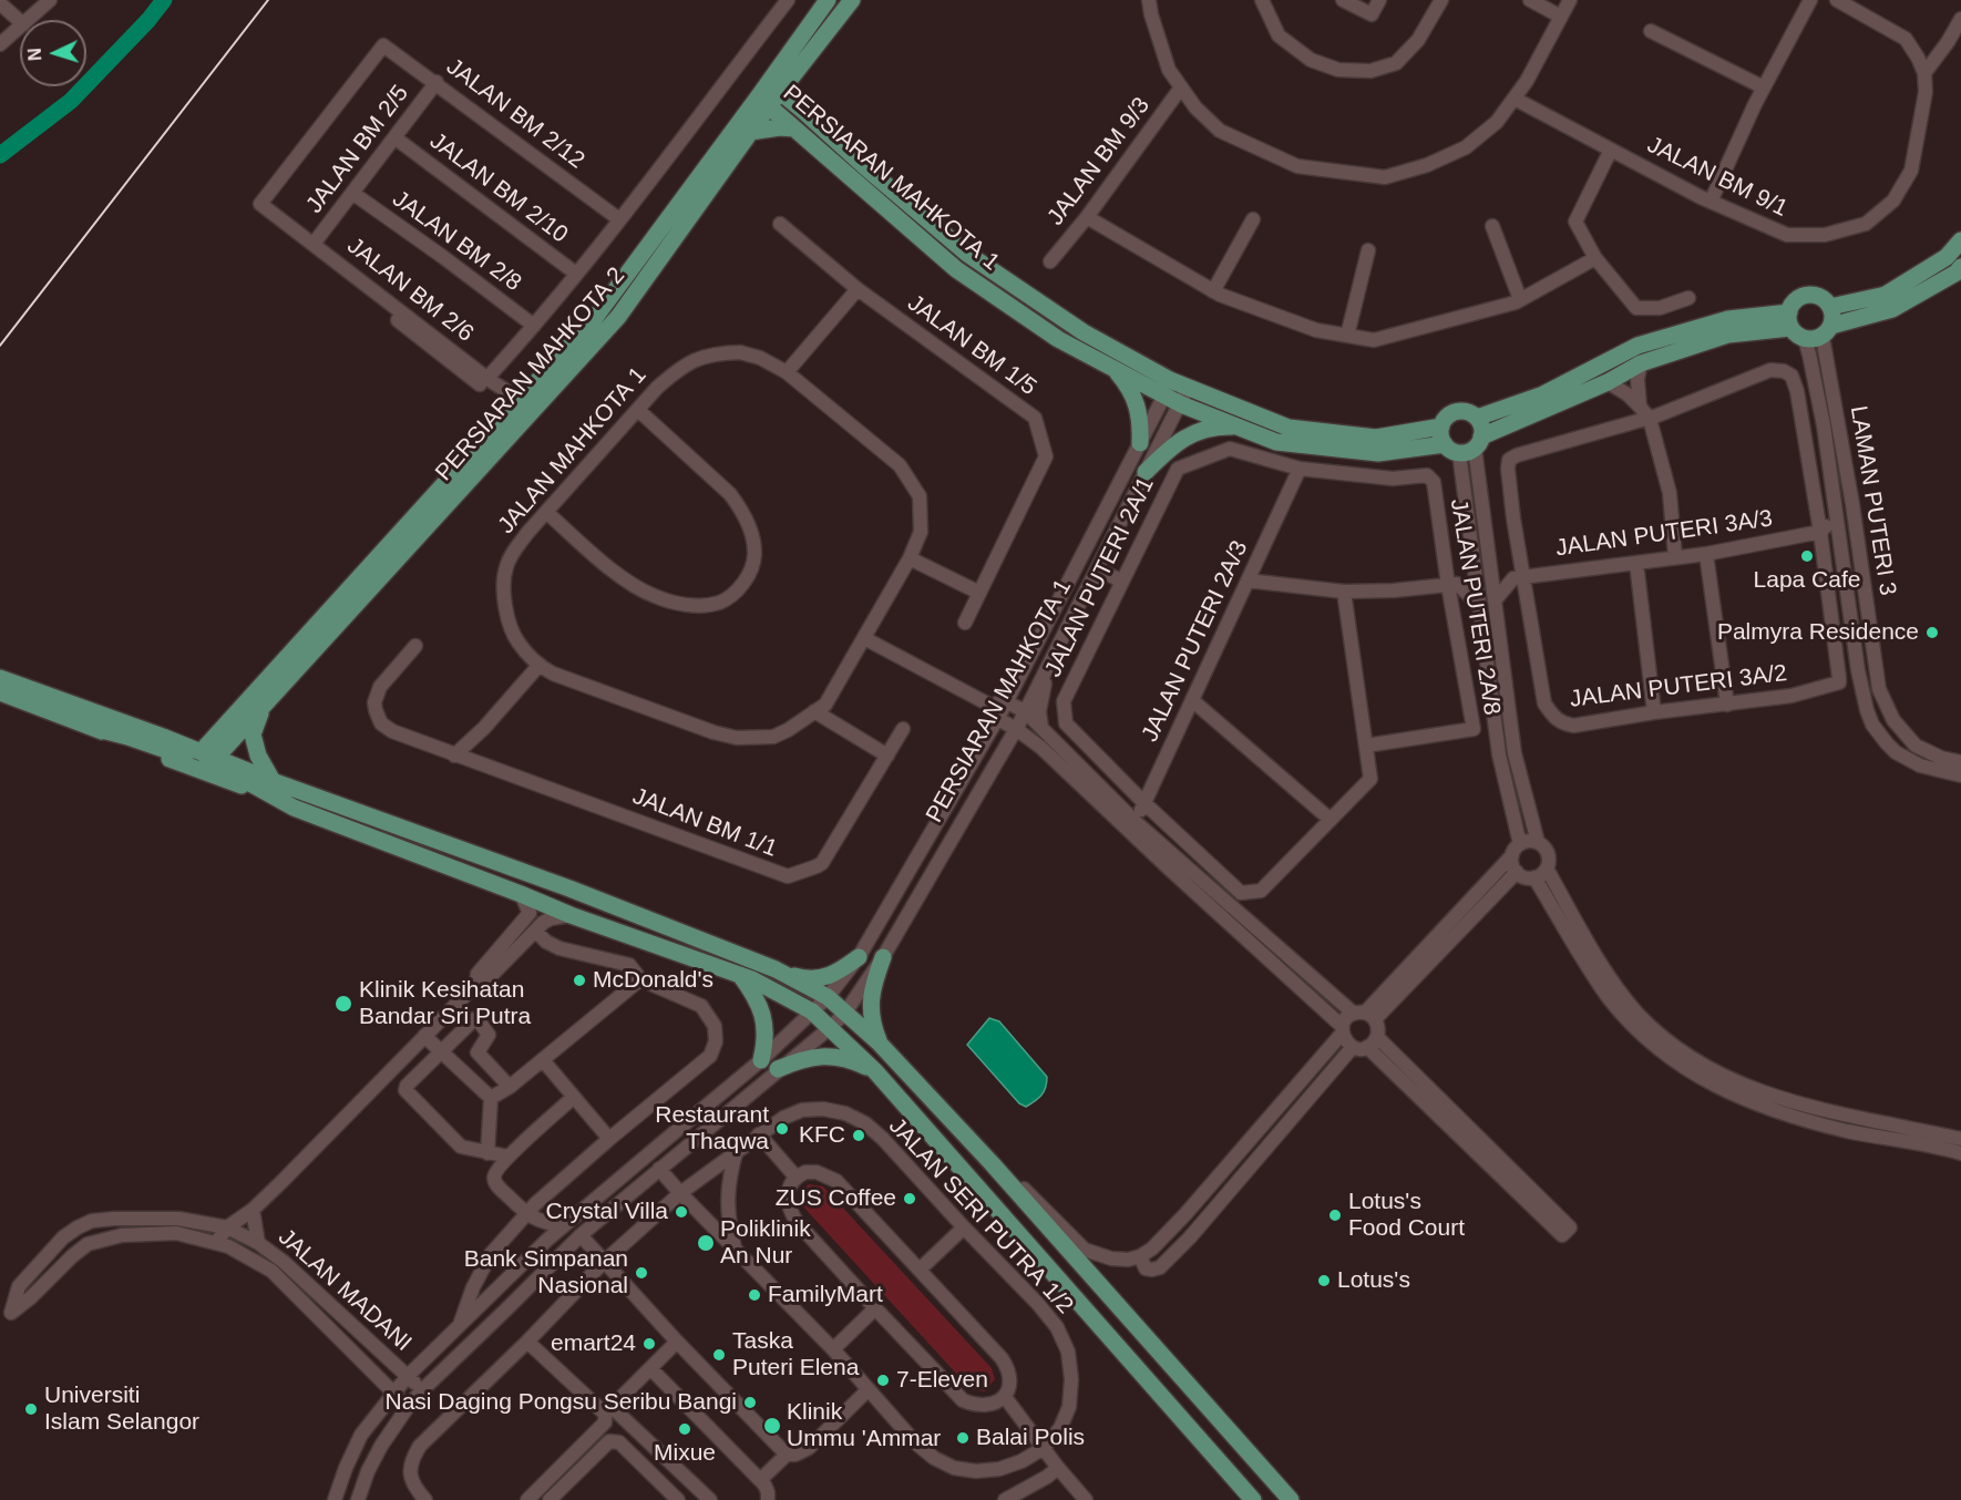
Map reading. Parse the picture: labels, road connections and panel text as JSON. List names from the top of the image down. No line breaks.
{"streets":{"main road":["PERSIARAN MAHKOTA 1","PERSIARAN MAHKOTA 2"],"street":["JALAN BM 2/12","JALAN BM 2/5","JALAN BM 9/3","JALAN BM 9/1","JALAN BM 2/10","JALAN BM 2/8","JALAN BM 2/6","JALAN BM 1/5","JALAN MAHKOTA 1","LAMAN PUTERI 3","JALAN PUTERI 3A/3","JALAN PUTERI 2A/1","JALAN PUTERI 2A/8","JALAN PUTERI 2A/3","JALAN PUTERI 3A/2","JALAN BM 1/1","JALAN SERI PUTRA 1/2","JALAN MADANI"]},"crossings":[["JALAN BM 2/12","JALAN BM 2/5"],["JALAN BM 2/12","JALAN BM 2/6"],["JALAN BM 2/5","JALAN BM 2/10"],["JALAN BM 2/5","JALAN BM 2/8"],["JALAN BM 2/5","JALAN BM 2/6"],["PERSIARAN MAHKOTA 1","PERSIARAN MAHKOTA 2"],["PERSIARAN MAHKOTA 1","LAMAN PUTERI 3"],["PERSIARAN MAHKOTA 1","JALAN MADANI"],["JALAN BM 2/6","PERSIARAN MAHKOTA 2"],["JALAN PUTERI 3A/3","JALAN PUTERI 3A/2"],["JALAN PUTERI 2A/1","JALAN PUTERI 2A/8"],["JALAN PUTERI 2A/1","JALAN PUTERI 2A/3"],["JALAN PUTERI 2A/8","JALAN PUTERI 2A/3"]],"places":["Lapa Cafe","Palmyra Residence","McDonald's","Klinik Kesihatan Bandar Sri Putra","Restaurant Thaqwa","KFC","ZUS Coffee","Crystal Villa","Lotus's Food Court","Poliklinik An Nur","Bank Simpanan Nasional","Lotus's","FamilyMart","emart24","Taska Puteri Elena","7-Eleven","Nasi Daging Pongsu Seribu Bangi","Universiti Islam Selangor","Klinik Ummu 'Ammar","Mixue","Balai Polis"],"north":"left"}
